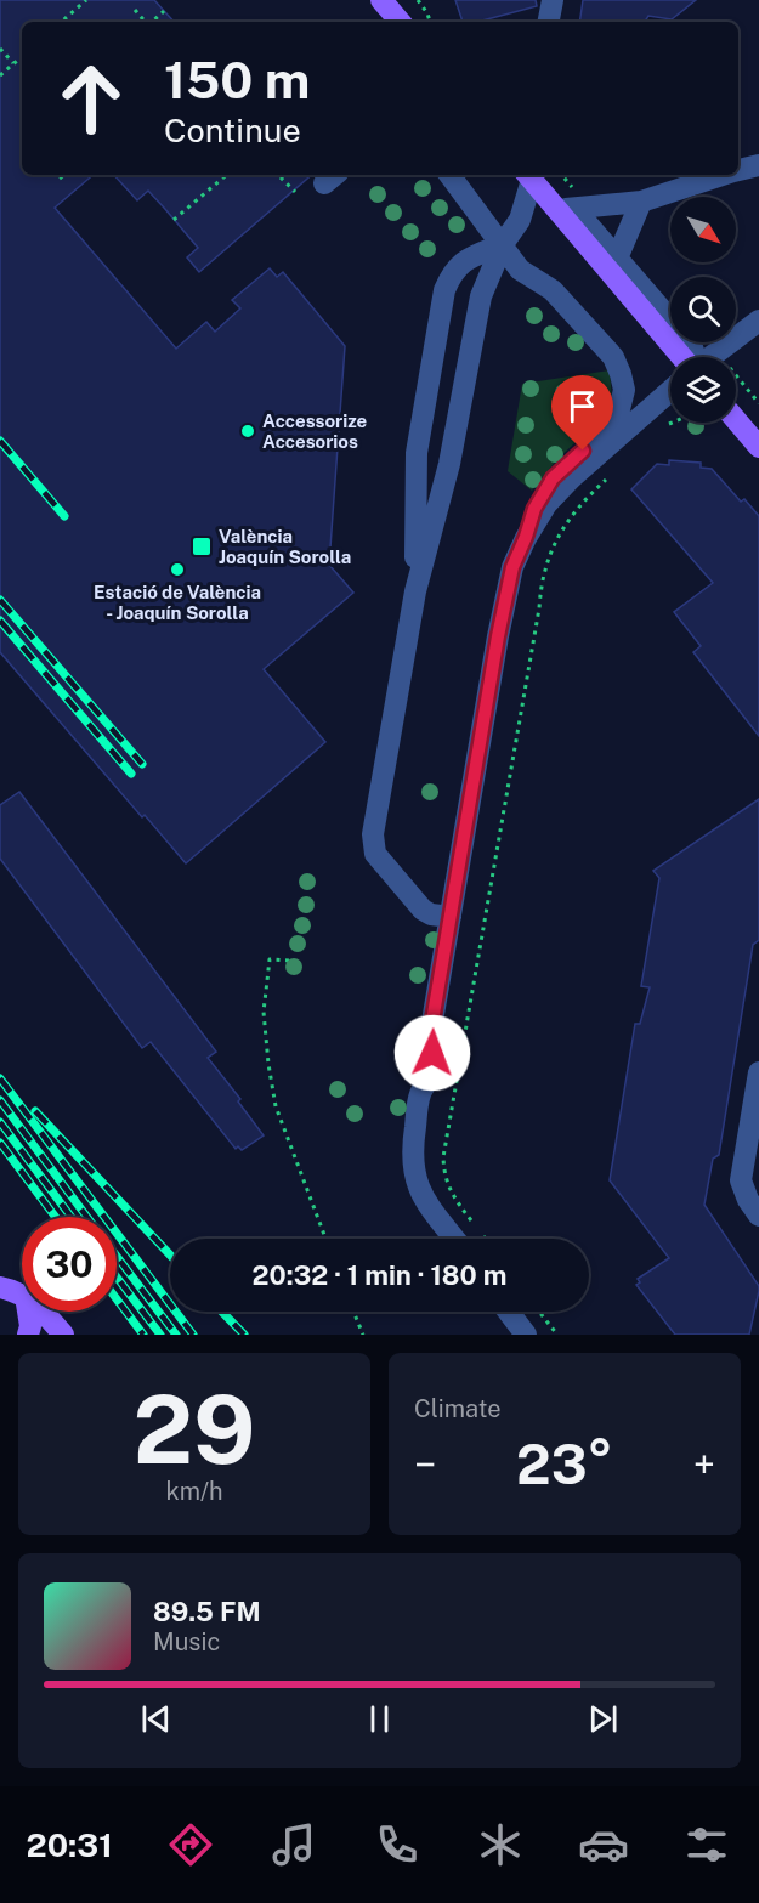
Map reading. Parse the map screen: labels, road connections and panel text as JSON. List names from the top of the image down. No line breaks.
{"places":{"other":["Accessorize Accesorios","Estació de València - Joaquín Sorolla"],"transit":["València Joaquín Sorolla"]},"north":"bottom right","page":{"turn":["150 m","Continue"],"limit":"30","trip":"20:32 · 1 min · 180 m","tile":[["29","km/h"],"Climate"],"heat":["−","23°","+"],"song":["89.5 FM","Music"],"tabs":"20:31"}}
